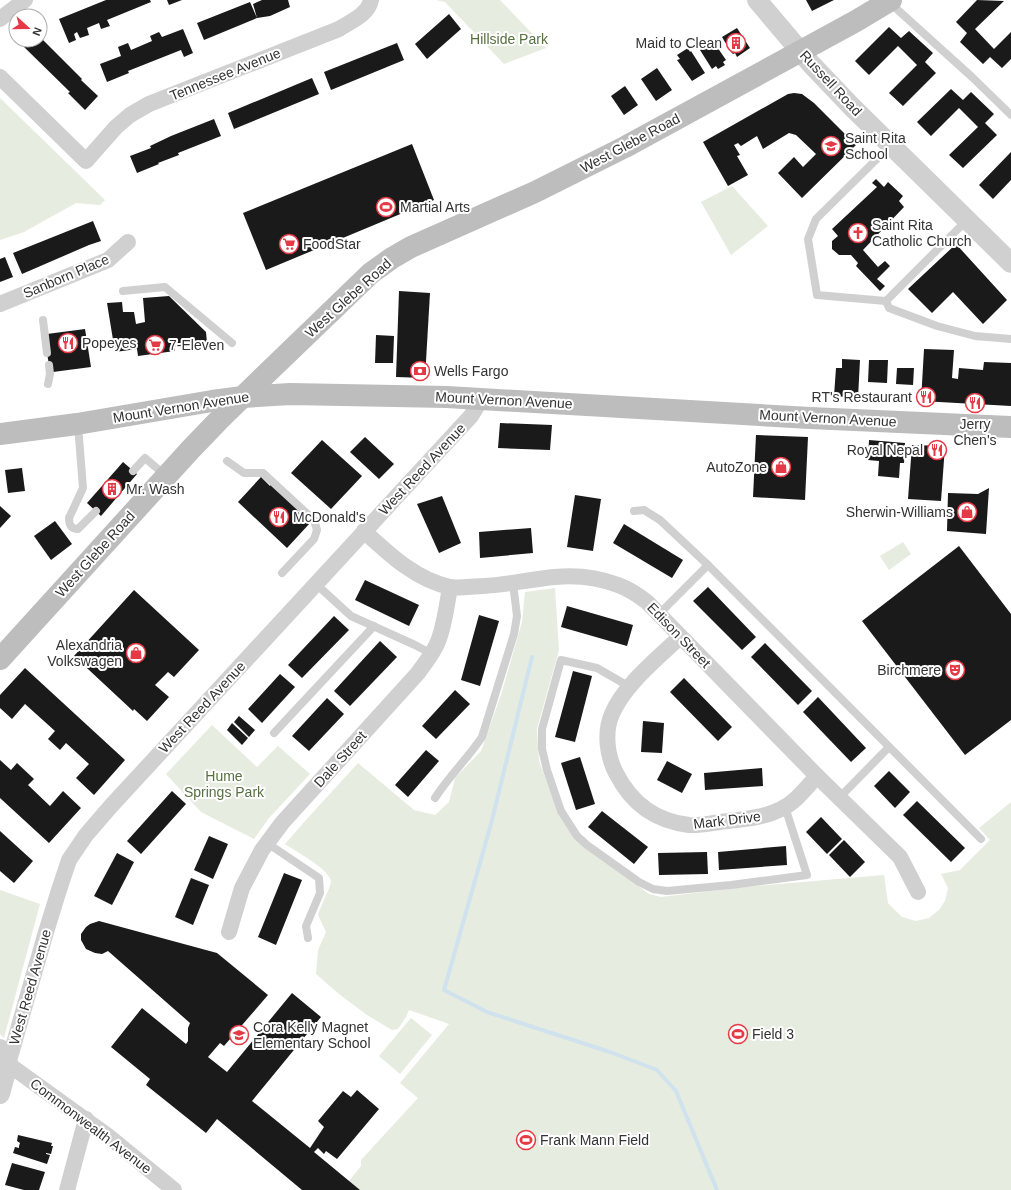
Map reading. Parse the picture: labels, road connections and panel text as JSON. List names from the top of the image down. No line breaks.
{"streets":{"main road":["West Glebe Road","Mount Vernon Avenue"],"street":["Tennessee Avenue","Russell Road","Sanborn Place","West Reed Avenue","Edison Street","Dale Street","Mark Drive","Commonwealth Avenue"]},"crossings":[["Russell Road","West Glebe Road"],["West Glebe Road","Mount Vernon Avenue"],["Mount Vernon Avenue","West Reed Avenue"],["West Reed Avenue","Edison Street"],["West Reed Avenue","Commonwealth Avenue"],["Edison Street","Dale Street"],["Edison Street","Mark Drive"]],"parks":["Hillside Park","Hume Springs Park"],"places":{"building":["Maid to Clean","Mr. Wash"],"school or university":["Saint Rita School","Cora Kelly Magnet Elementary School"],"sports":["Martial Arts","Field 3","Frank Mann Field"],"church":["Saint Rita Catholic Church"],"supermarket":["FoodStar","7-Eleven"],"restaurant":["Popeyes","RT's Restaurant","Jerry Chen's","Royal Nepal","McDonald's"],"bank":["Wells Fargo"],"shop":["AutoZone","Sherwin-Williams","Alexandria Volkswagen"],"theatre":["Birchmere"]},"north":"right"}
